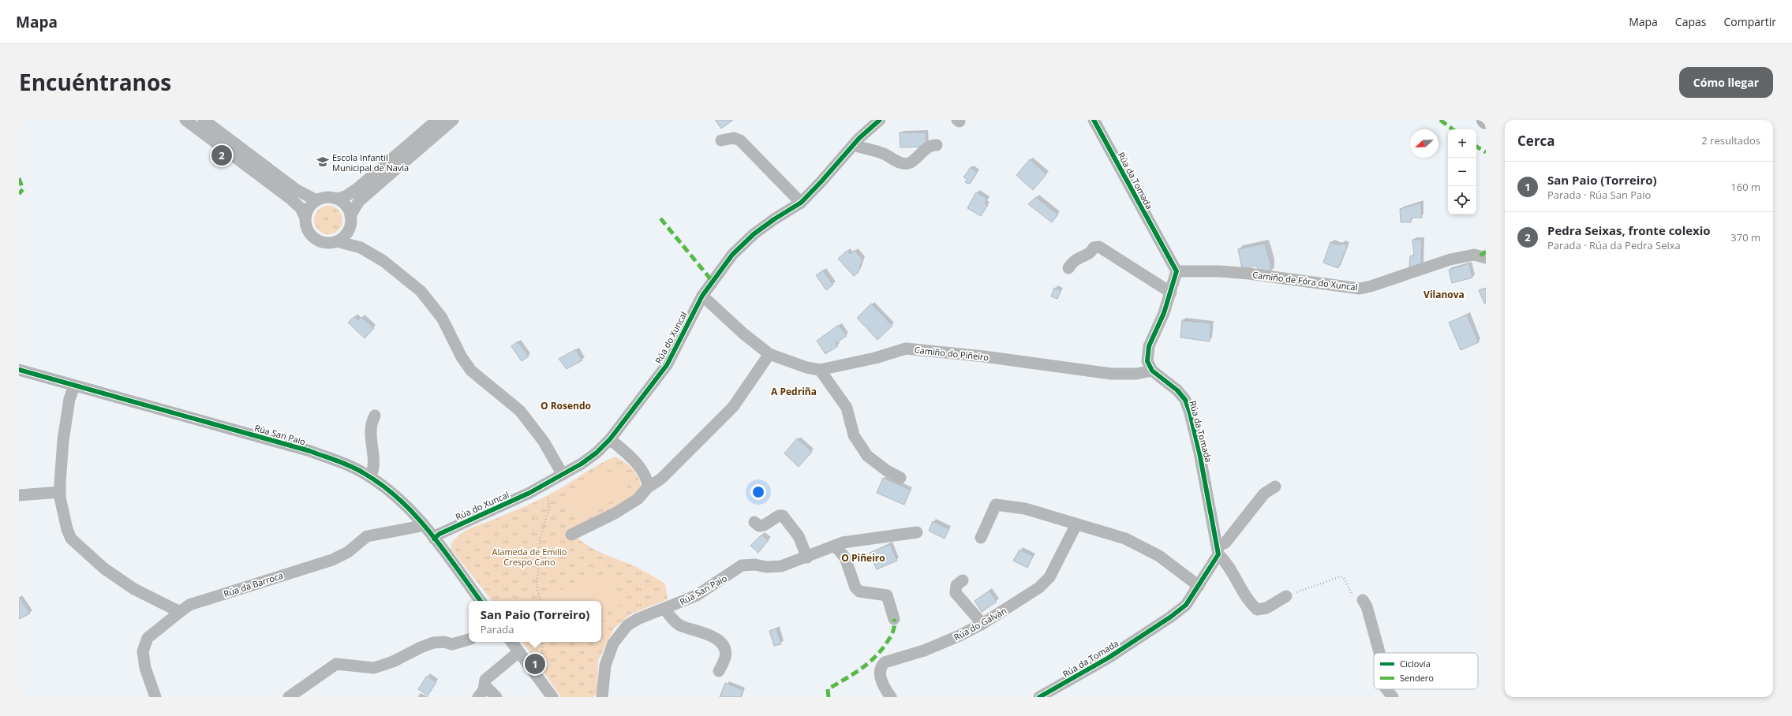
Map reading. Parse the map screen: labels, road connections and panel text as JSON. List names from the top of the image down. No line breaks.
{"streets":{"street":["Rúa da Tomada","Camiño de Fóra do Xuncal","Rúa do Xuncal","Camiño do Piñeiro","Rúa San Paio","Rúa da Barroca","Rúa do Galván"]},"crossings":[["Rúa da Tomada","Camiño de Fóra do Xuncal"],["Rúa da Tomada","Camiño do Piñeiro"],["Rúa do Xuncal","Camiño do Piñeiro"],["Rúa do Xuncal","Rúa San Paio"],["Rúa San Paio","Rúa da Barroca"]],"districts":["Vilanova","A Pedriña","O Rosendo","O Piñeiro"],"parks":["Alameda de Emilio Crespo Cano"],"places":{"school or university":["Escola Infantil Municipal de Navia"]},"legend":["Ciclovía","Sendero"],"north":"bottom left","page":{"header":"Mapa","nav":["Mapa","Capas","Compartir"],"title":"Encuéntranos","buttons":"Cómo llegar","heading":["Cerca","2 resultados"],"map_buttons":["+","−"],"pins":["2","1"],"list":[{"mark":"1","name":"San Paio (Torreiro)","note":"Parada · Rúa San Paio","value":"160 m"},{"mark":"2","name":"Pedra Seixas, fronte colexio","note":"Parada · Rúa da Pedra Seixa","value":"370 m"}],"popup":["San Paio (Torreiro)","Parada"]}}
